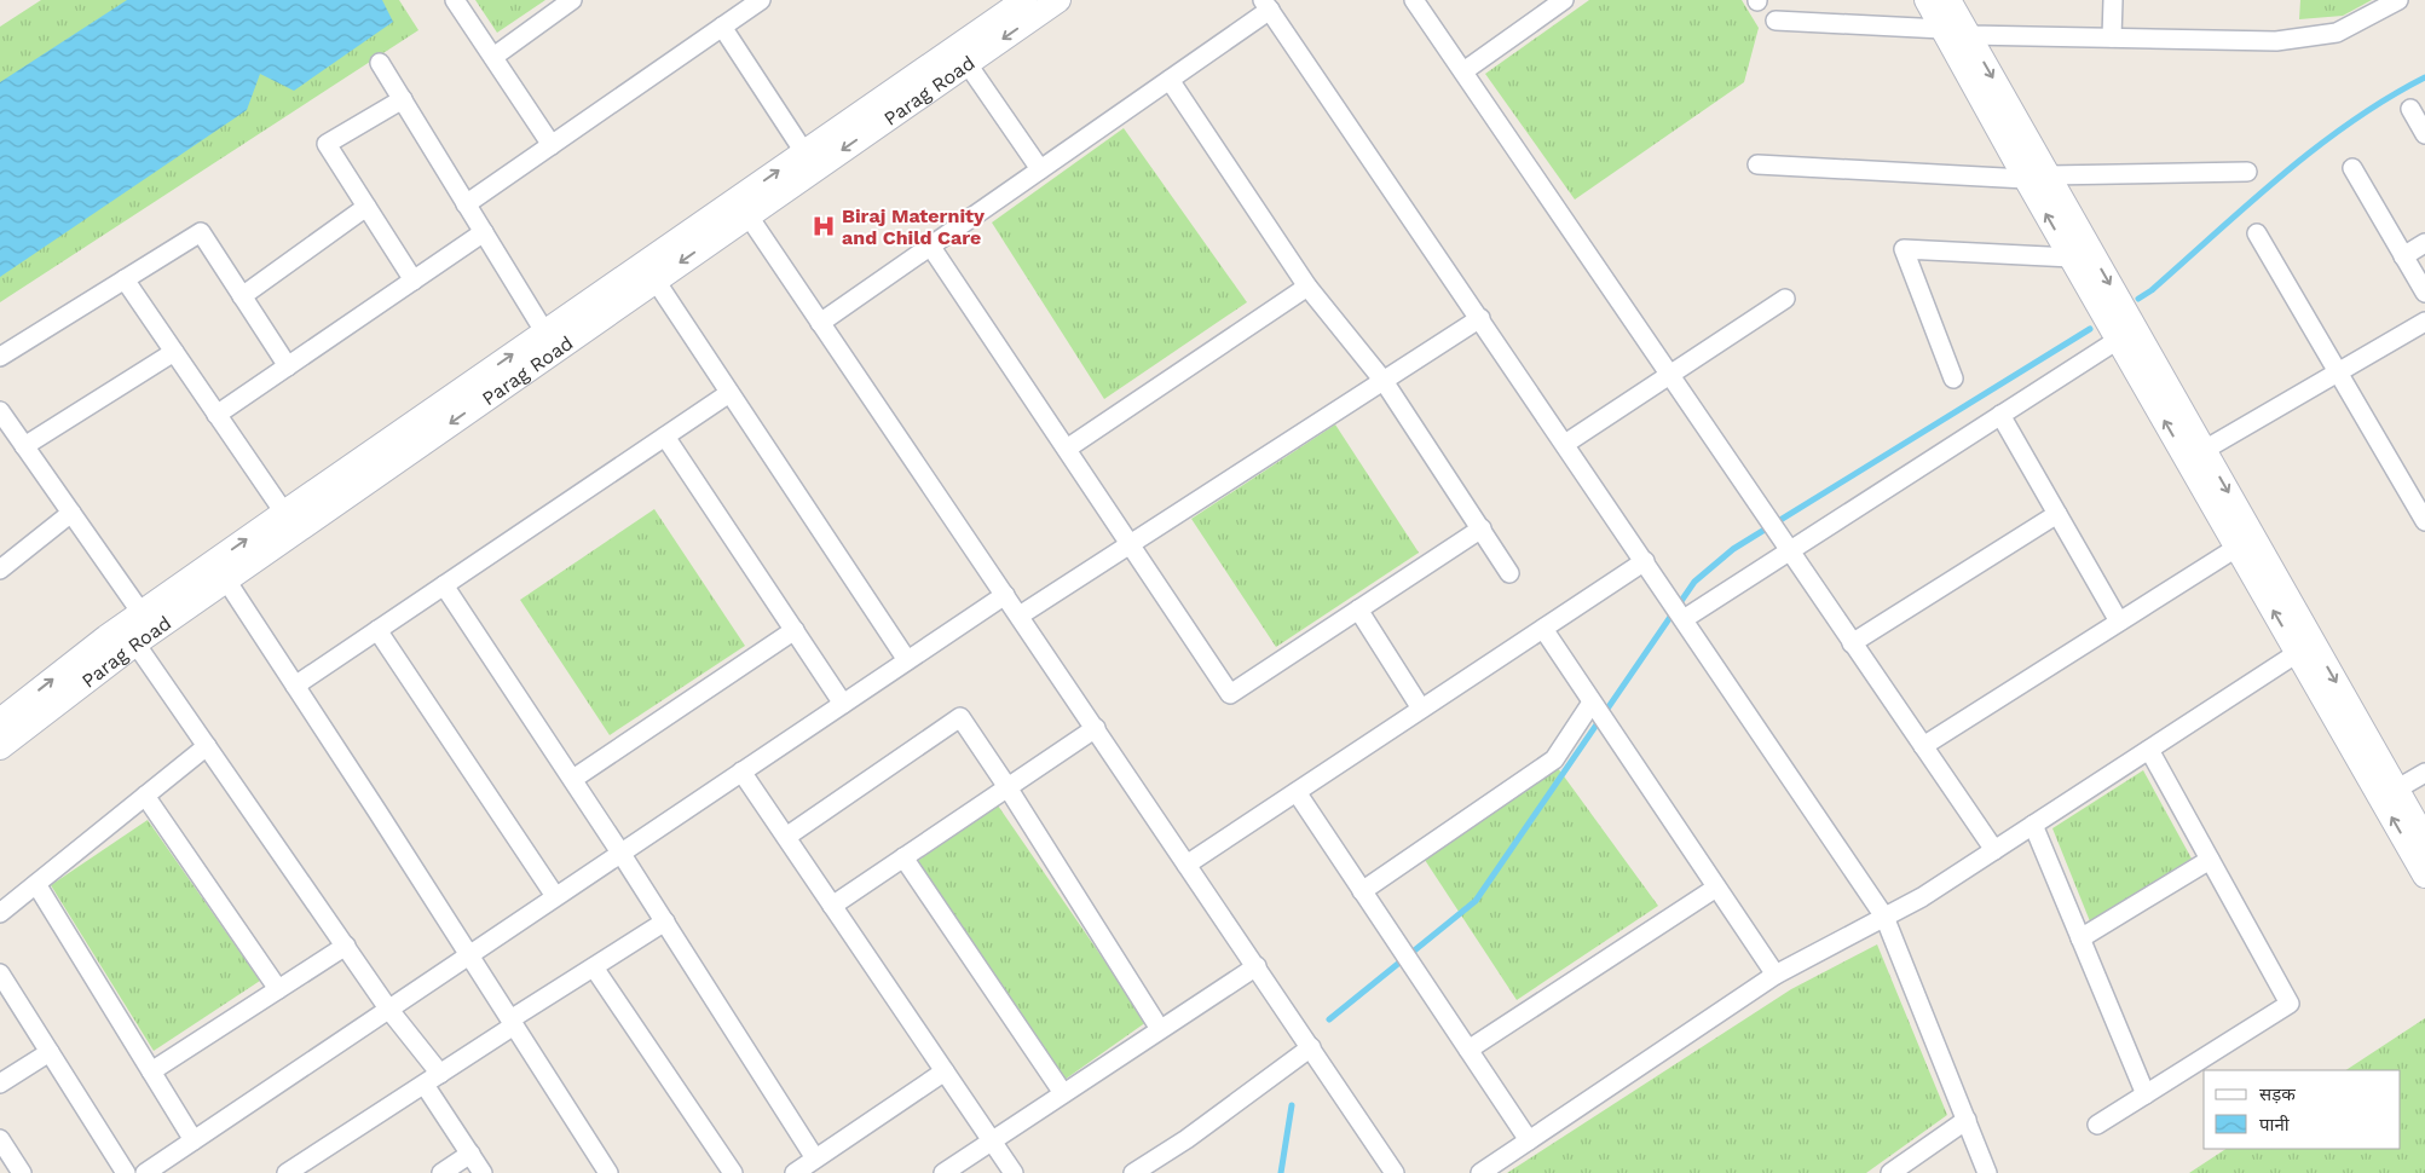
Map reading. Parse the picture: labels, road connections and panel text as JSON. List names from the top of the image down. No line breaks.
{"streets":{"street":["Parag Road"]},"places":{"hospital":["Biraj Maternity and Child Care"]},"legend":["सड़क","पानी"]}
